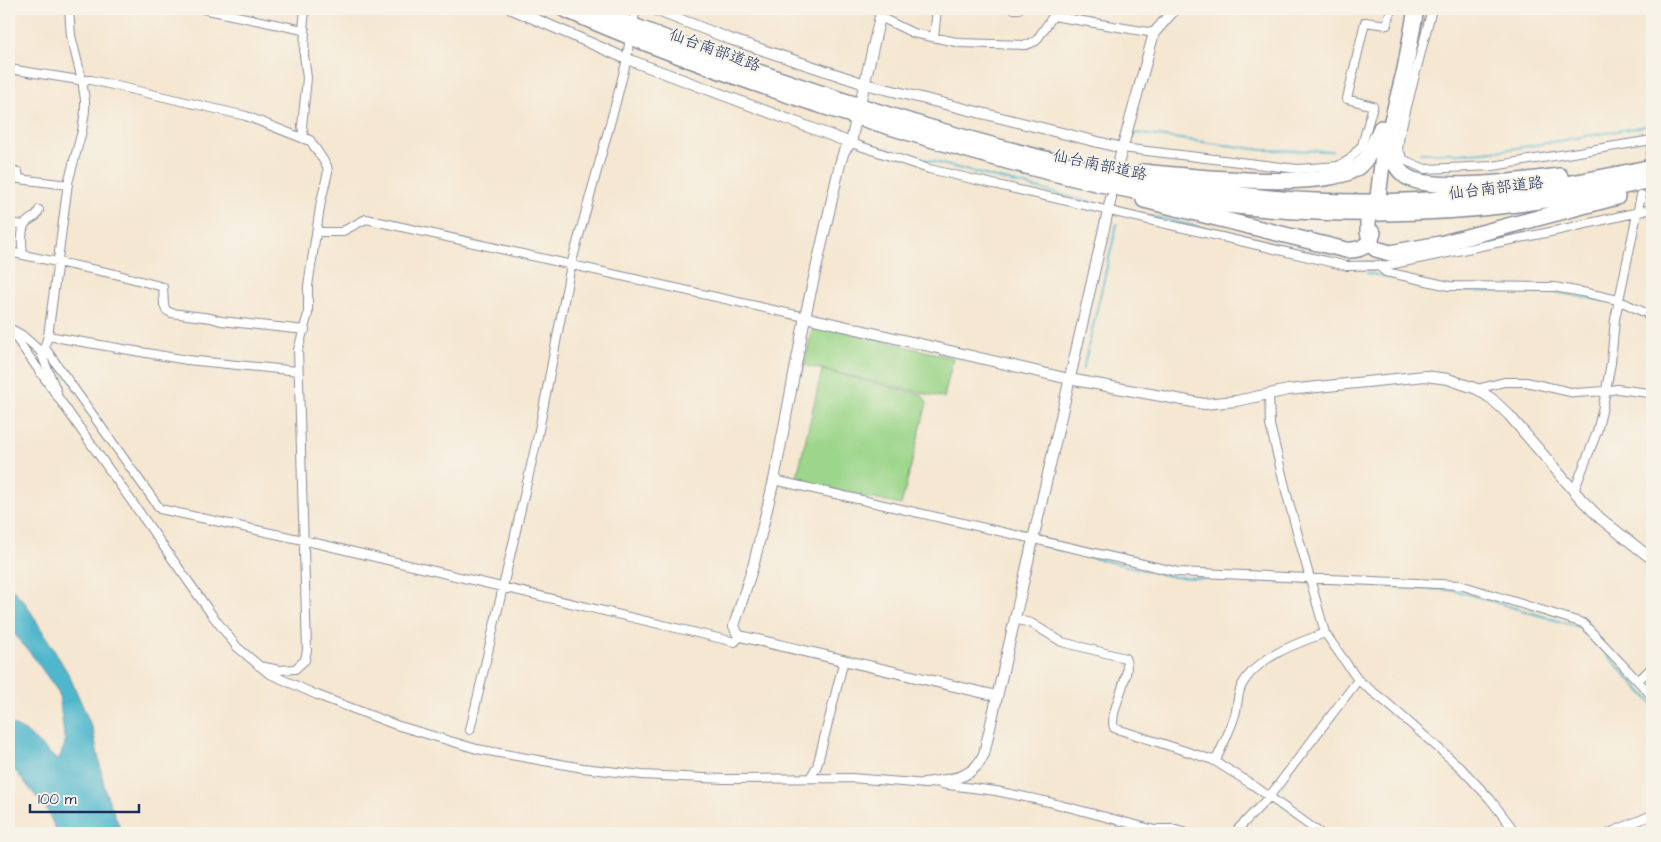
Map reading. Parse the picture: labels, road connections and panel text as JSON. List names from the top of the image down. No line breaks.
{"streets":{"highway":["仙台南部道路"]},"scale_bar":"100 m"}
